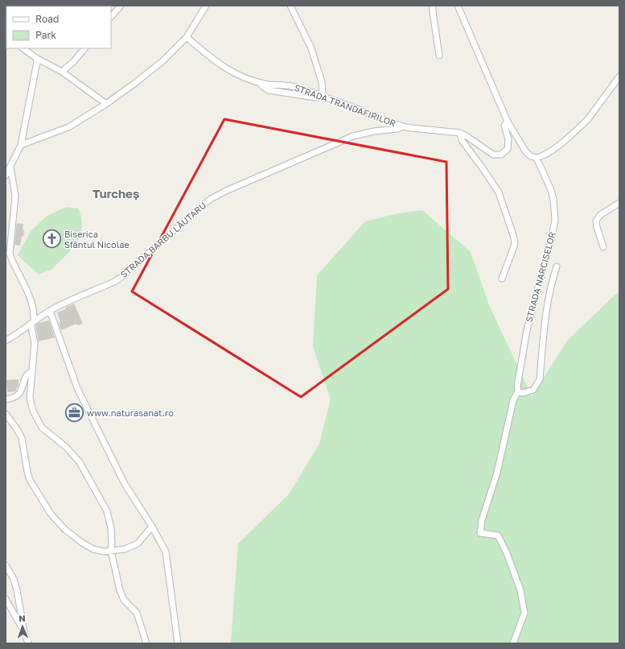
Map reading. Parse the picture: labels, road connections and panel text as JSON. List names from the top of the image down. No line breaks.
{"streets":{"street":["STRADA TRANDAFIRILOR","STRADA BARBU LĂUTARU","STRADA NARCISELOR"]},"crossings":[["STRADA TRANDAFIRILOR","STRADA BARBU LĂUTARU"],["STRADA TRANDAFIRILOR","STRADA NARCISELOR"]],"districts":["Turcheș"],"places":{"church":["Biserica Sfântul Nicolae"],"office":["www.naturasanat.ro"]},"legend":["Road","Park"],"north":"top"}
